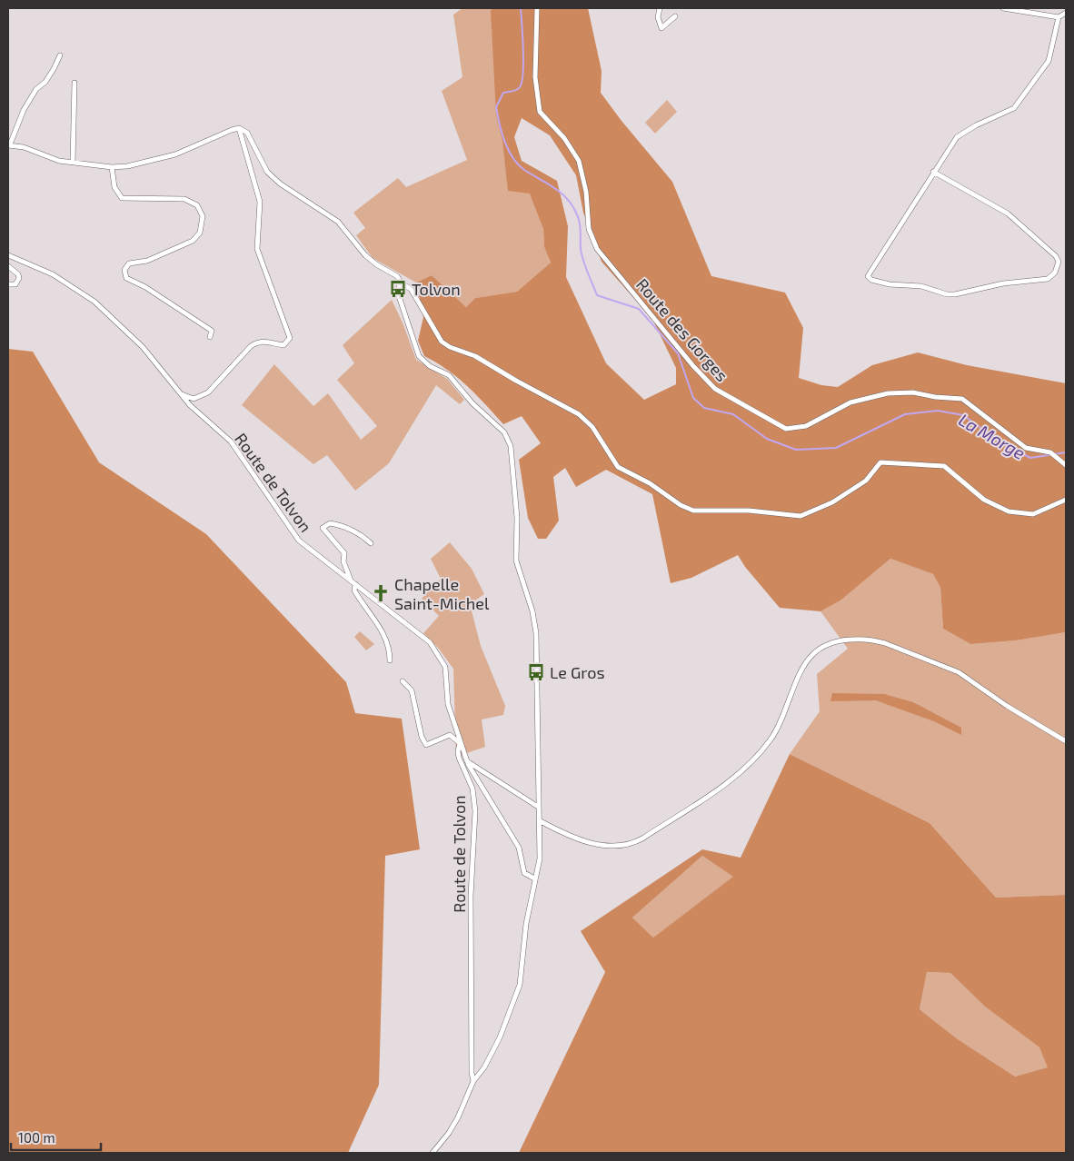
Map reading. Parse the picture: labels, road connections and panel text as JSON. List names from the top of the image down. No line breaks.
{"streets":{"street":["Route des Gorges","Route de Tolvon"]},"water":["La Morge"],"places":{"bus stop":["Tolvon","Le Gros"],"church":["Chapelle Saint-Michel"]},"scale_bar":"100 m"}
